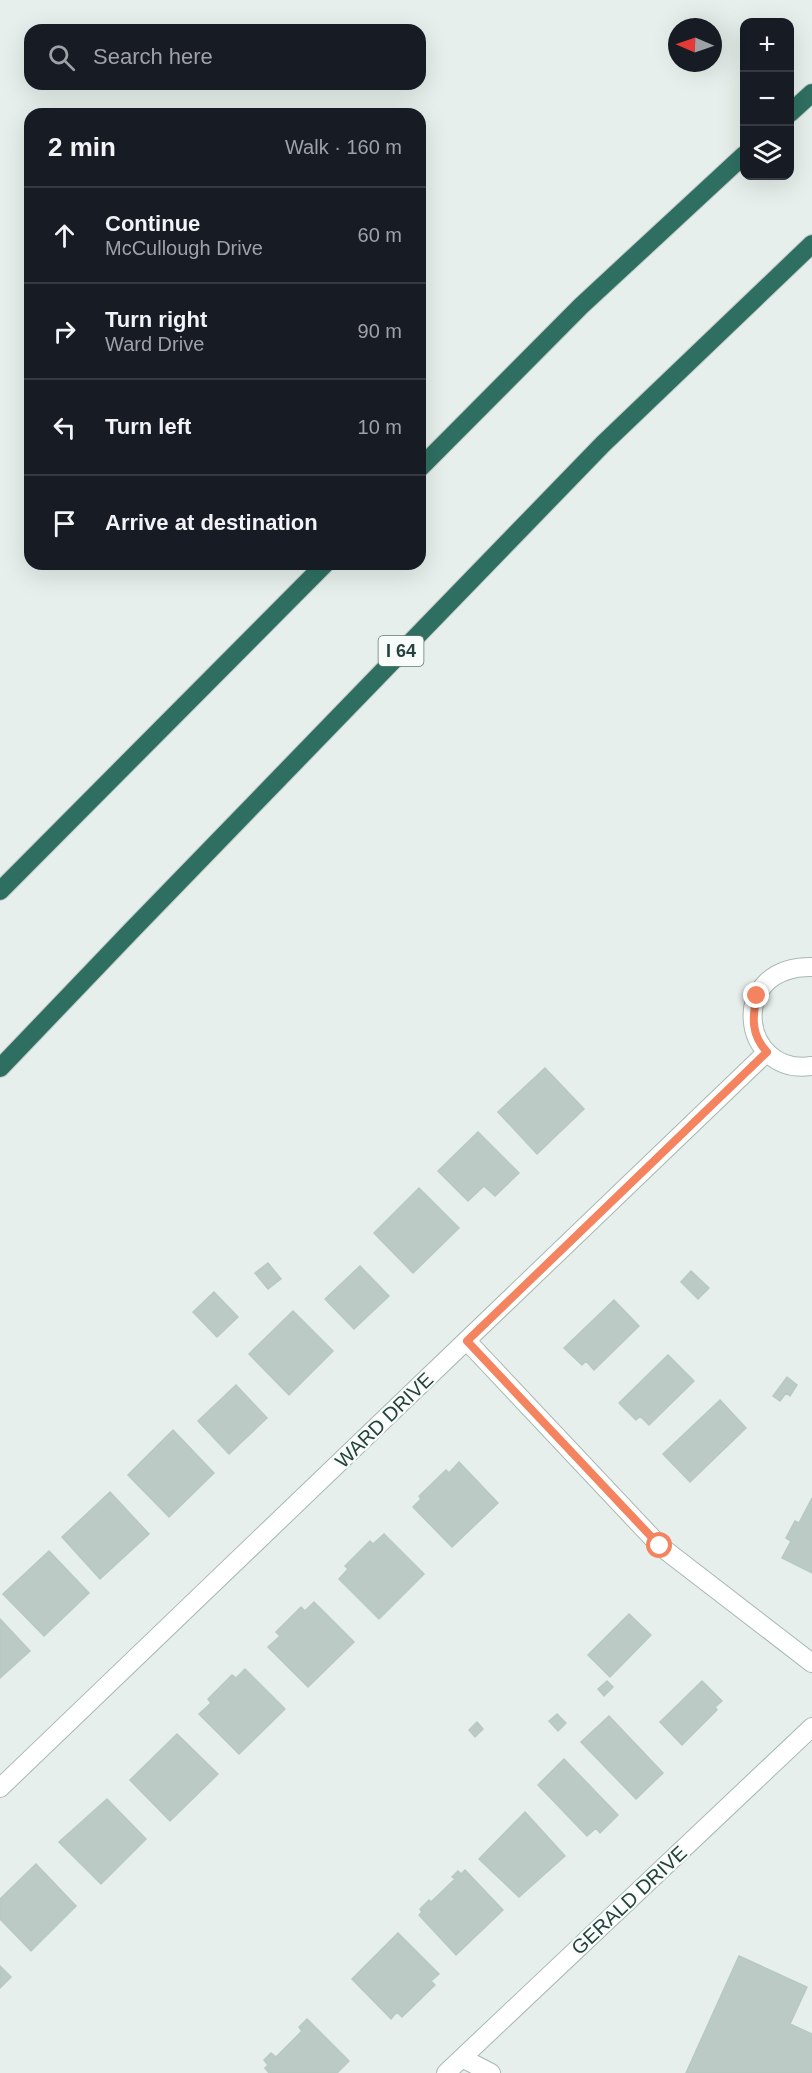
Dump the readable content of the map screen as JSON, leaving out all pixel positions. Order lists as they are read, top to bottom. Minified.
{"streets":{"highway":["I 64"],"street":["WARD DRIVE","GERALD DRIVE"]},"north":"left","page":{"map_buttons":["+","−"],"search":"Search here","heading":["2 min","Walk · 160 m"],"list":[["Continue","McCullough Drive","60 m"],["Turn right","Ward Drive","90 m"],["Turn left","10 m"],"Arrive at destination"]}}
